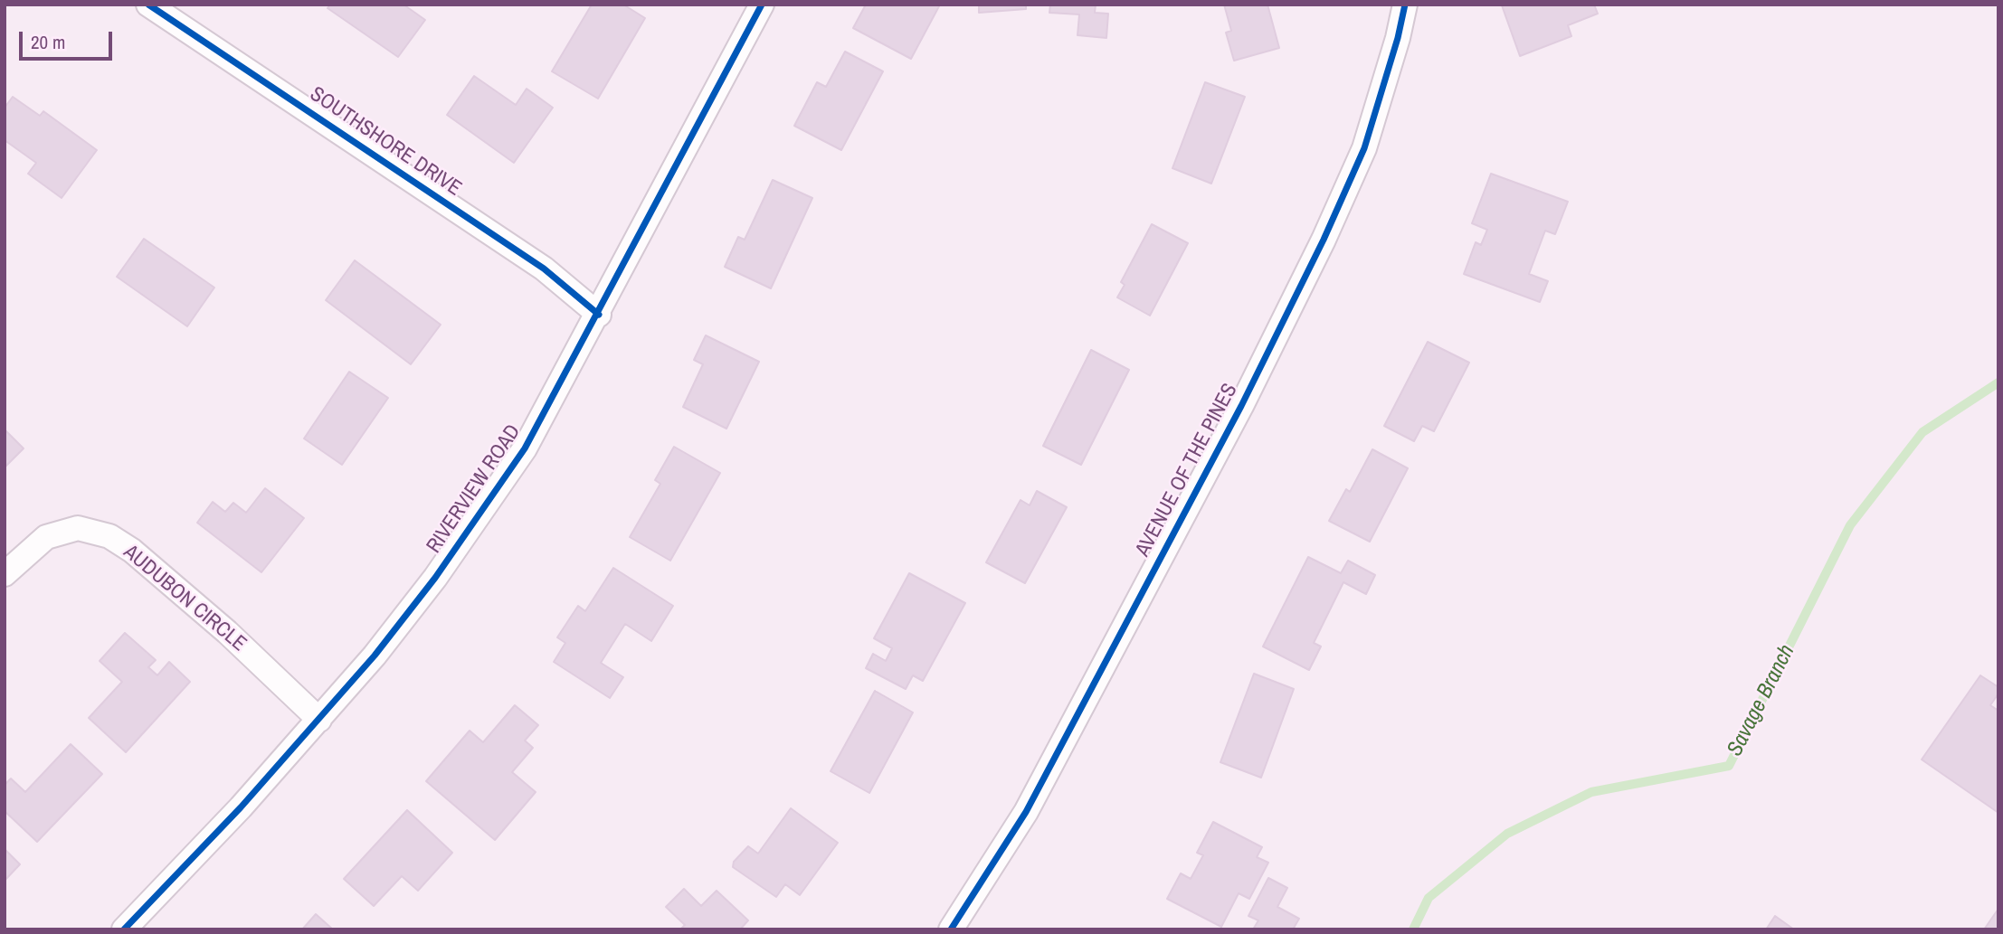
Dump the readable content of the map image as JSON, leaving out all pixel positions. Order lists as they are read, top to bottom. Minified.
{"streets":{"street":["SOUTHSHORE DRIVE","AVENUE OF THE PINES","RIVERVIEW ROAD","AUDUBON CIRCLE"]},"crossings":[["SOUTHSHORE DRIVE","RIVERVIEW ROAD"],["RIVERVIEW ROAD","AUDUBON CIRCLE"]],"water":["Savage Branch"],"scale_bar":"20 m"}
